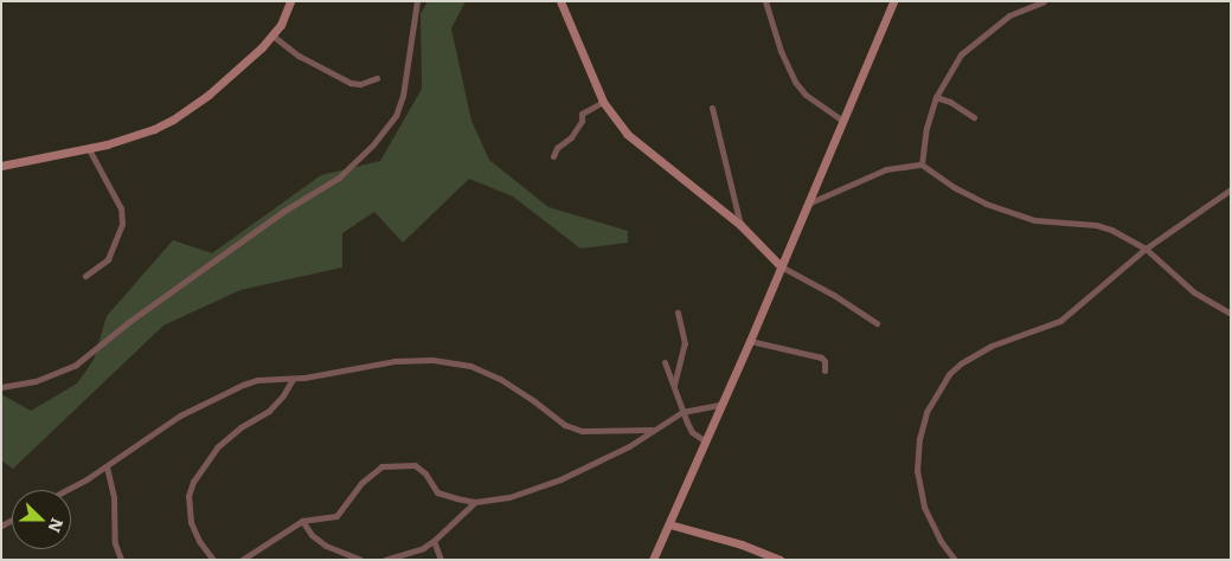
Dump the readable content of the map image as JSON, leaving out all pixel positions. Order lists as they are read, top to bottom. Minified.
{"north":"right"}
